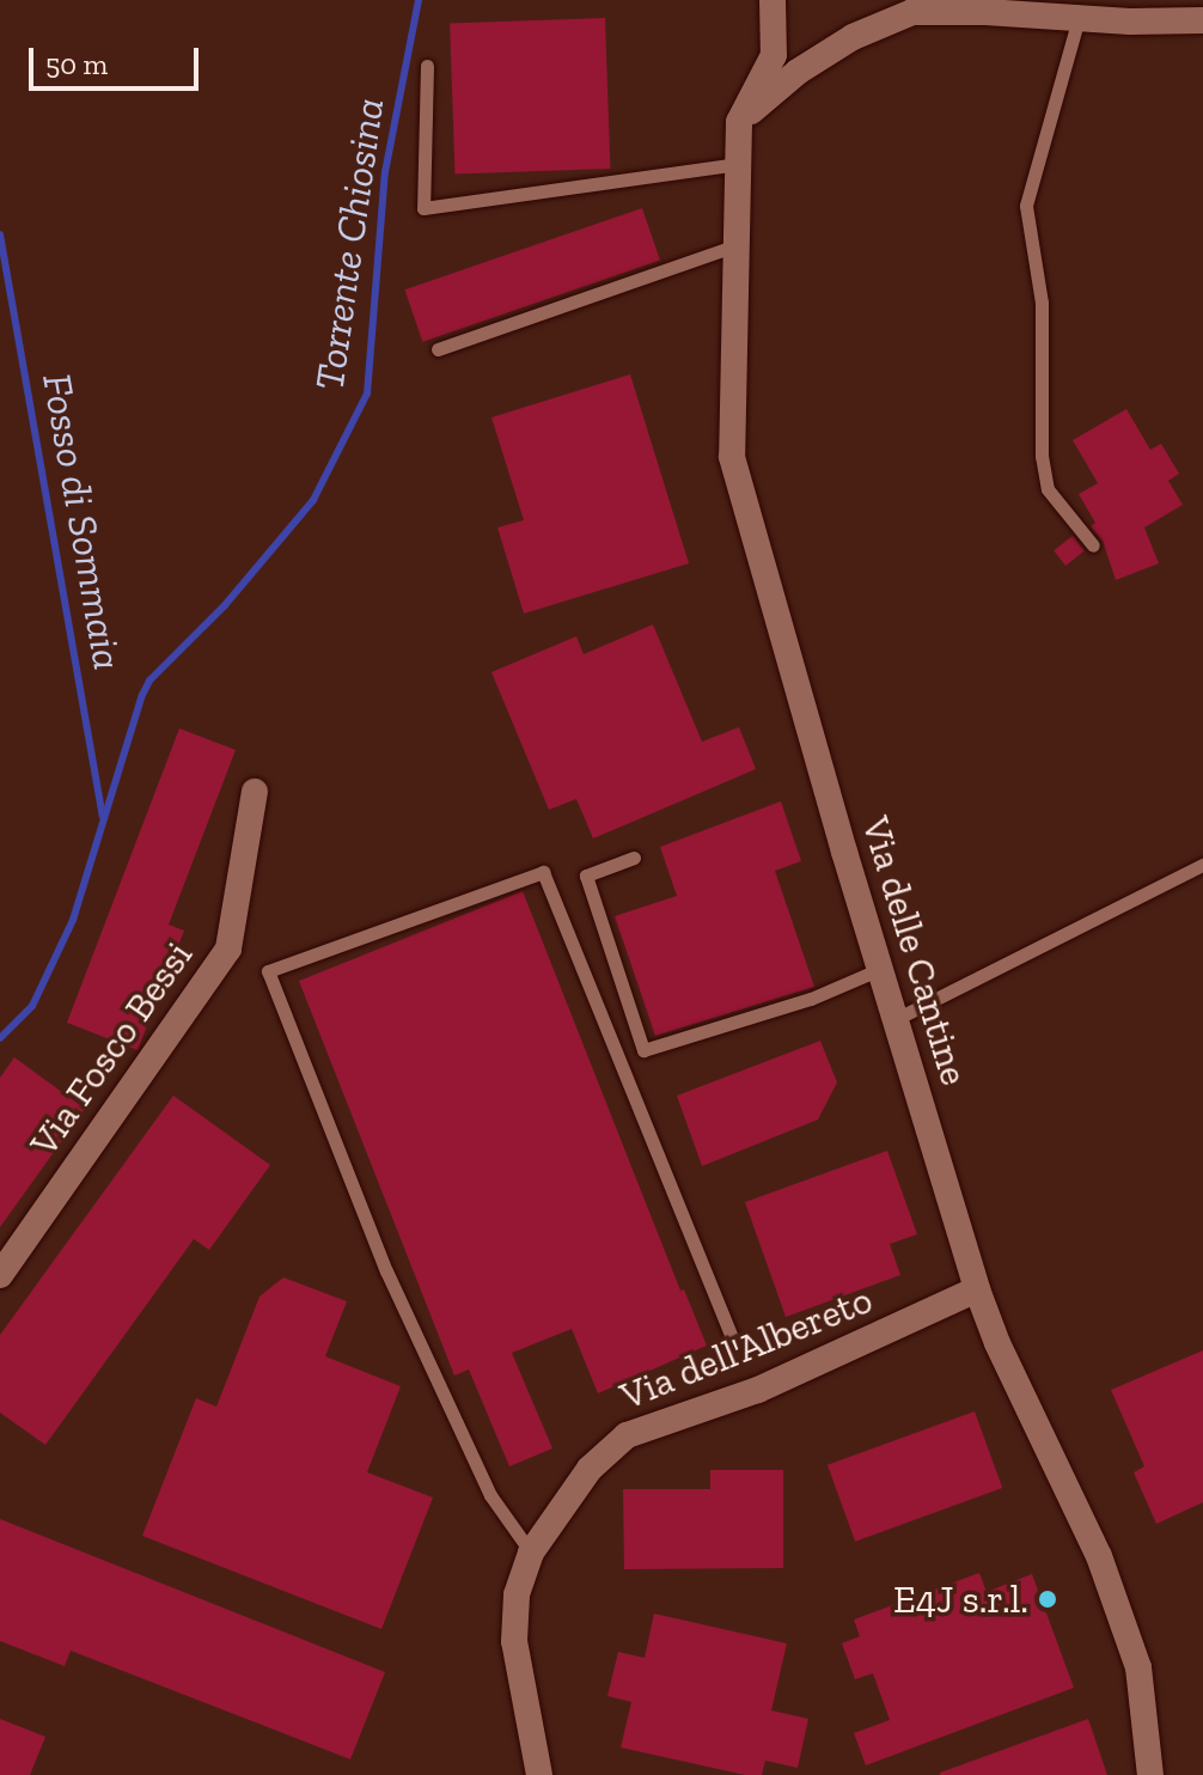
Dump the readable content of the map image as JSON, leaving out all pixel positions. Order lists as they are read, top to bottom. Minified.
{"streets":{"street":["Via delle Cantine","Via Fosco Bessi","Via dell'Albereto"]},"crossings":[["Via delle Cantine","Via dell'Albereto"]],"water":["Torrente Chiosina","Fosso di Sommaia"],"places":["E4J s.r.l."],"scale_bar":"50 m"}
